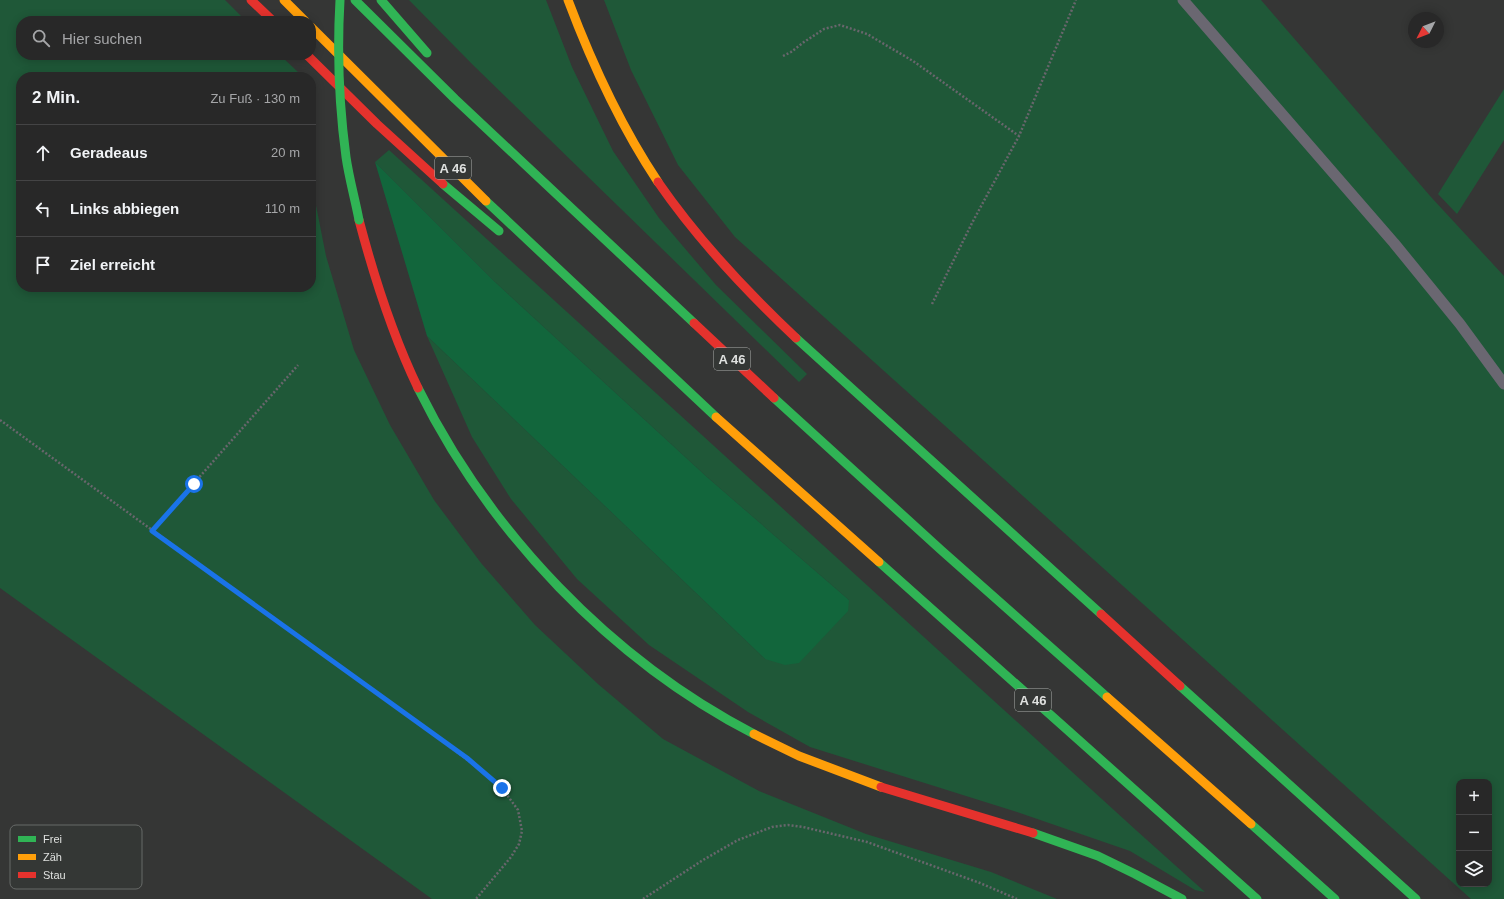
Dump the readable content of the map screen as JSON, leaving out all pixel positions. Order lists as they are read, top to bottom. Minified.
{"streets":{"highway":["A 46"]},"legend":["Frei","Zäh","Stau"],"north":"bottom left","page":{"search":"Hier suchen","heading":["2 Min.","Zu Fuß · 130 m"],"list":[["Geradeaus","20 m"],["Links abbiegen","110 m"],"Ziel erreicht"],"map_buttons":["+","−"]}}
